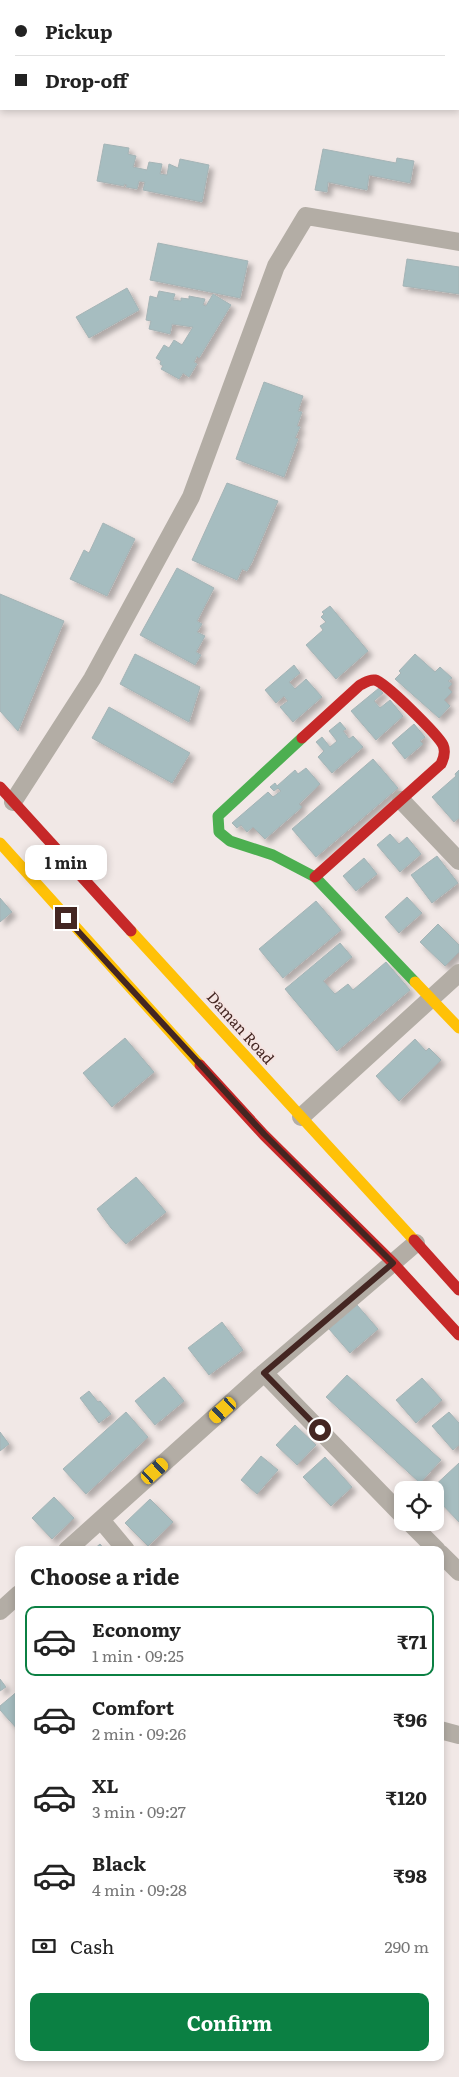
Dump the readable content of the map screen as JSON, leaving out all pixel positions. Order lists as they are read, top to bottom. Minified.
{"streets":{"main road":["Daman Road"]},"page":{"banner":["Pickup","Drop-off"],"bubble":"1 min","heading":"Choose a ride","list":[{"name":"Economy","note":"1 min · 09:25","value":"₹71"},{"name":"Comfort","note":"2 min · 09:26","value":"₹96"},{"name":"XL","note":"3 min · 09:27","value":"₹120"},{"name":"Black","note":"4 min · 09:28","value":"₹98"}],"pay":["Cash","290 m"],"buttons":"Confirm"}}
